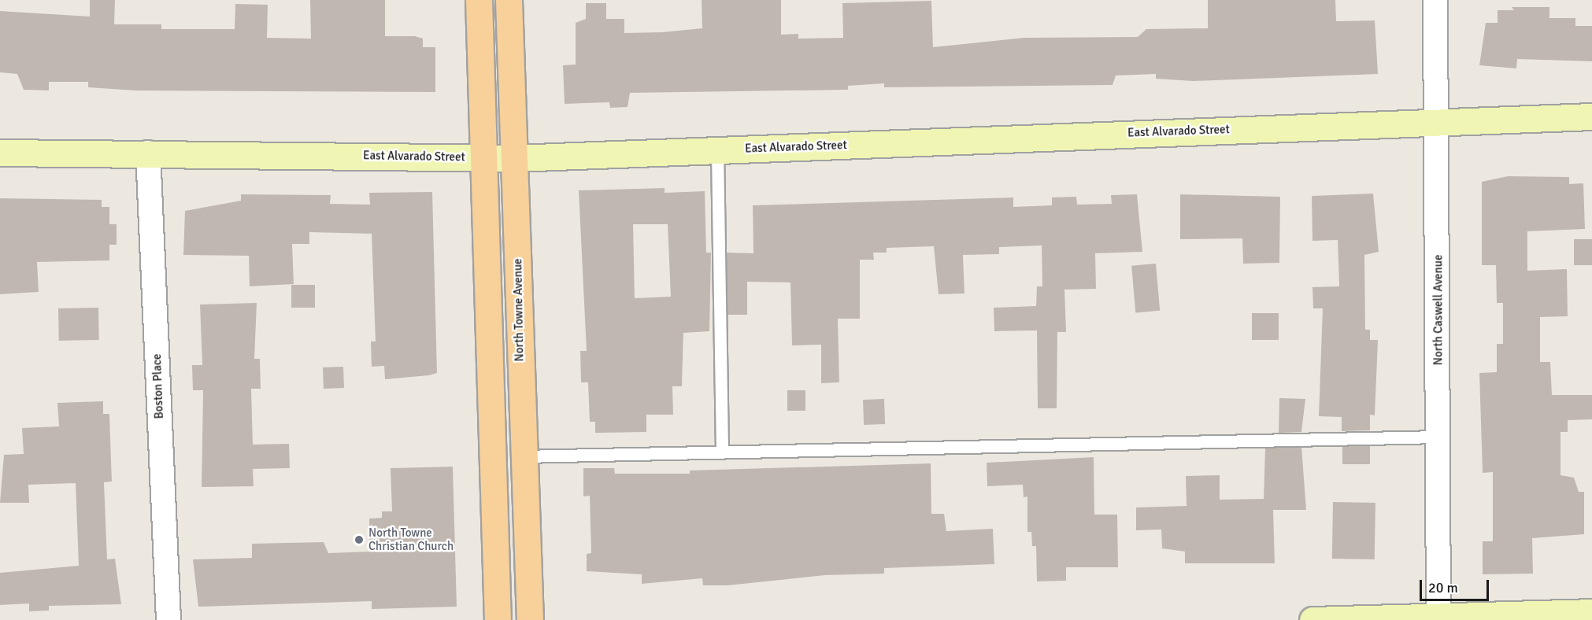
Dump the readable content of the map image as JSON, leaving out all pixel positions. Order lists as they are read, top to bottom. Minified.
{"streets":{"main road":["North Towne Avenue"],"street":["East Alvarado Street","North Caswell Avenue","Boston Place"]},"crossings":[["East Alvarado Street","North Towne Avenue"],["East Alvarado Street","North Caswell Avenue"],["East Alvarado Street","Boston Place"]],"places":["North Towne Christian Church"],"scale_bar":"20 m"}
